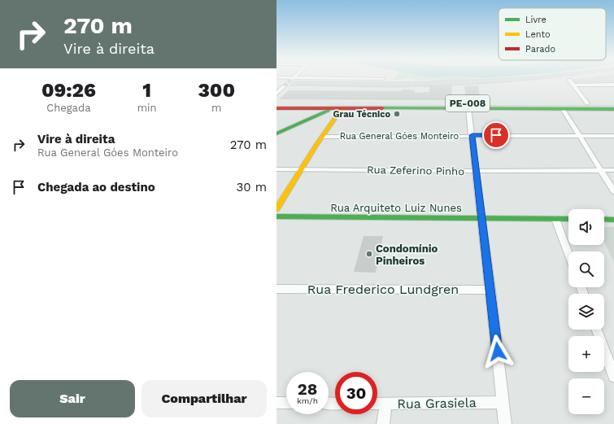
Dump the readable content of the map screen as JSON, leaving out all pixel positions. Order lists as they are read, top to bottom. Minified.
{"streets":{"main road":["PE-008","Rua Arquiteto Luiz Nunes"],"street":["Rua General Góes Monteiro","Rua Zeferino Pinho","Rua Frederico Lundgren","Rua Grasiela"]},"places":["Grau Técnico","Condomínio Pinheiros"],"legend":["Livre","Lento","Parado"],"page":{"turn":["270 m","Vire à direita"],"eta":["09:26","Chegada","1","min","300","m"],"list":[{"name":"Vire à direita","note":"Rua General Góes Monteiro","value":"270 m"},{"name":"Chegada ao destino","value":"30 m"}],"map_buttons":["+","−"],"speed":"28 km/h","limit":"30","buttons":["Sair","Compartilhar"]}}
